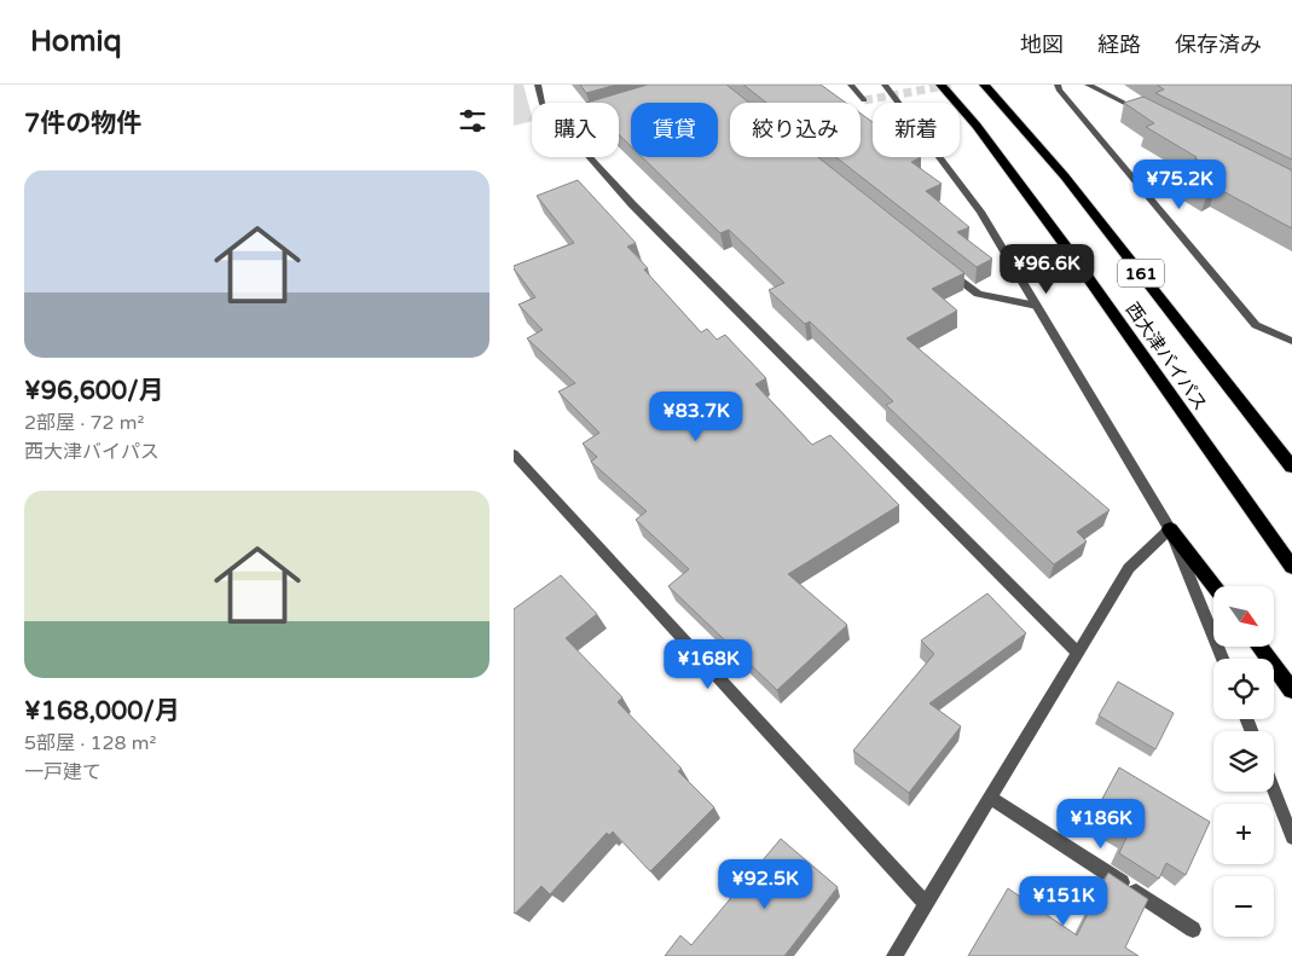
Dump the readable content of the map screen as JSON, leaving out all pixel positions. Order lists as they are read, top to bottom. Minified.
{"streets":{"highway":["161","西大津バイパス"]},"north":"bottom right","page":{"header":"Homiq","nav":["地図","経路","保存済み"],"heading":"7件の物件","chip":["購入","賃貸","絞り込み","新着"],"list":[{"name":"¥96,600/月","note":"2部屋 · 72 m² · 西大津バイパス"},{"name":"¥168,000/月","note":"5部屋 · 128 m² · 一戸建て"}],"price":["¥75.2K","¥96.6K","¥83.7K","¥168K","¥186K","¥92.5K","¥151K"],"map_buttons":["+","−"]}}
